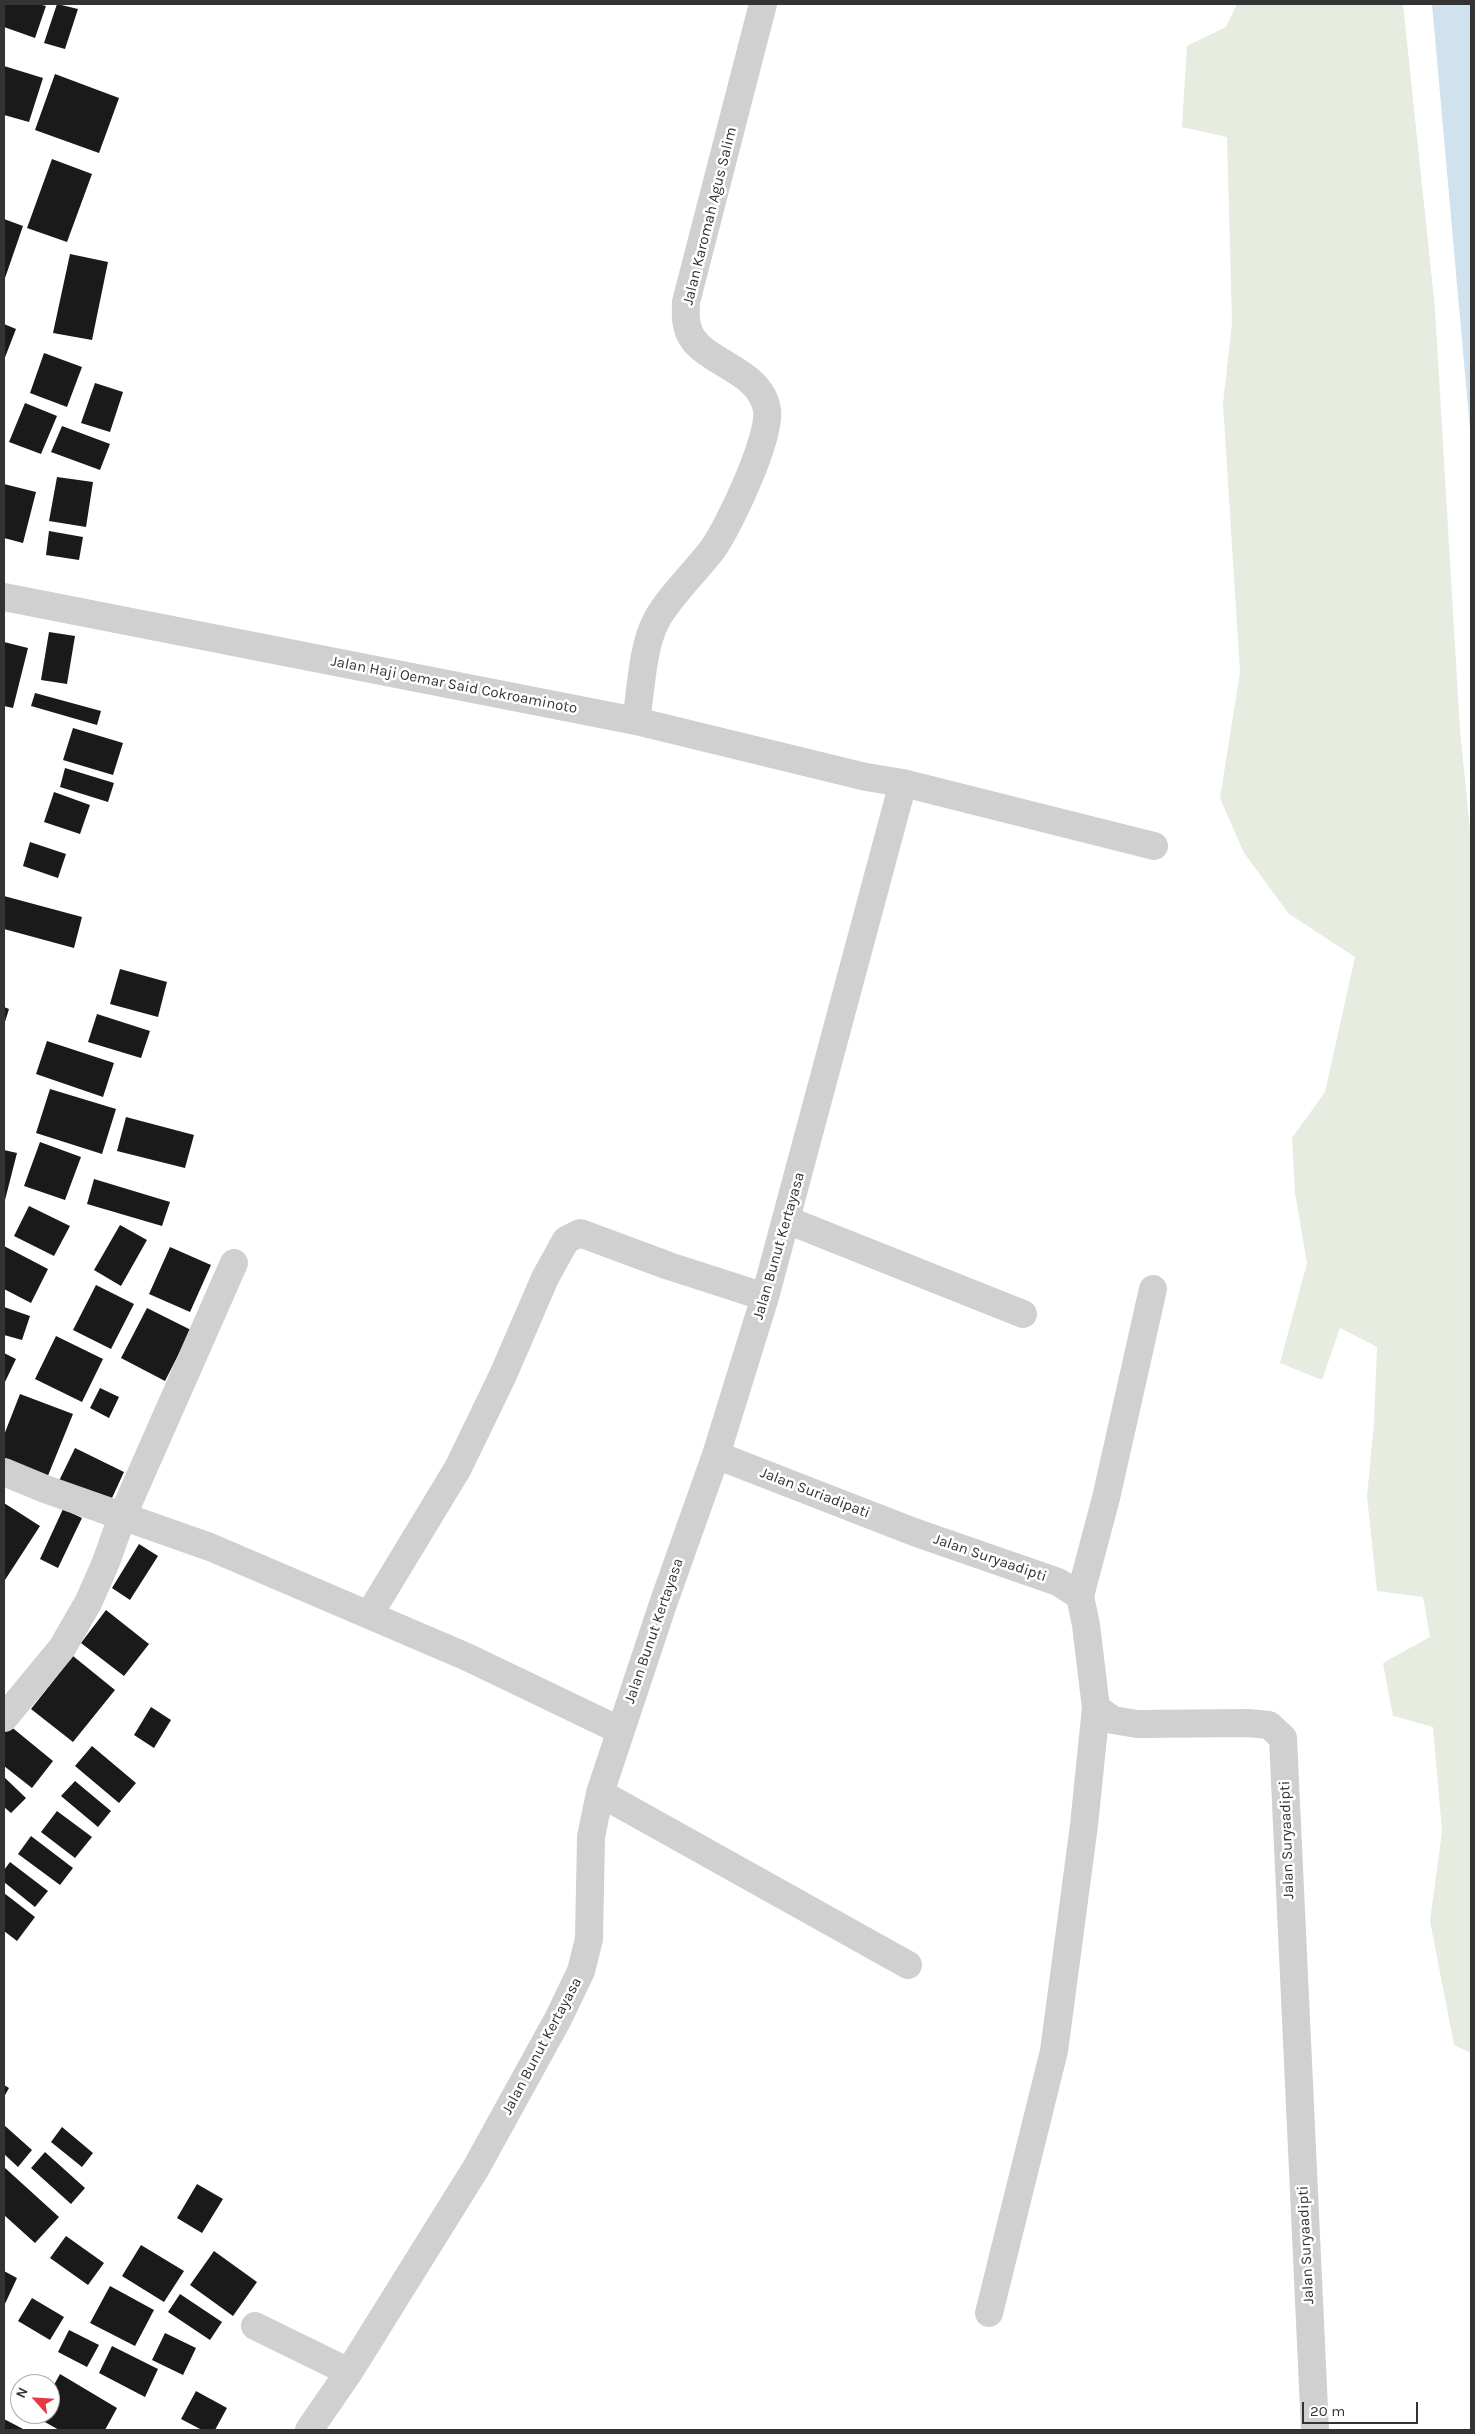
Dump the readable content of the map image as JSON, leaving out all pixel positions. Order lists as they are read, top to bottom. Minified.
{"streets":{"street":["Jalan Karomah Agus Salim","Jalan Haji Oemar Said Cokroaminoto","Jalan Bunut Kertayasa","Jalan Suriadipati","Jalan Suryaadipti"]},"crossings":[["Jalan Karomah Agus Salim","Jalan Haji Oemar Said Cokroaminoto"],["Jalan Haji Oemar Said Cokroaminoto","Jalan Bunut Kertayasa"],["Jalan Bunut Kertayasa","Jalan Suriadipati"],["Jalan Suriadipati","Jalan Suryaadipti"]],"scale_bar":"20 m","north":"top left"}
